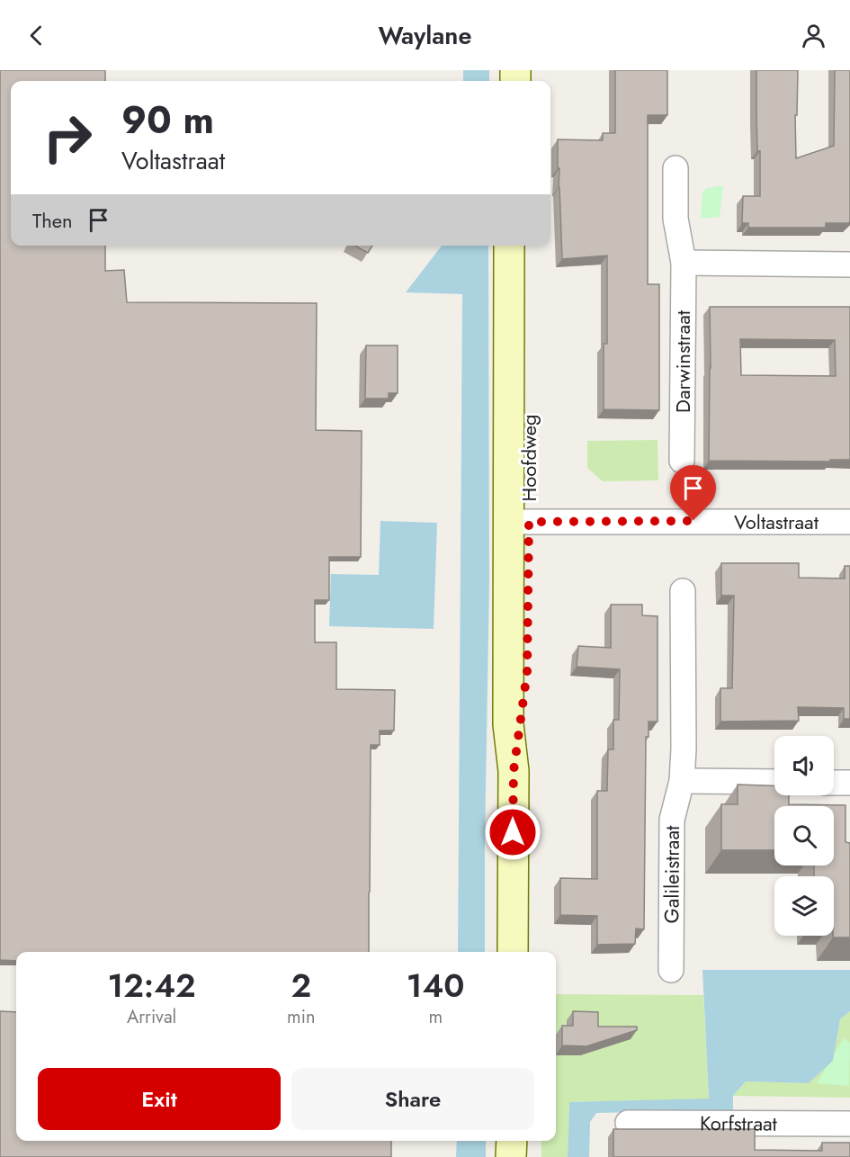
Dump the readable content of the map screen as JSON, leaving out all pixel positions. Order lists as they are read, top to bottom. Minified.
{"streets":{"main road":["Hoofdweg"],"street":["Darwinstraat","Voltastraat","Galileistraat","Korfstraat"]},"crossings":[["Hoofdweg","Voltastraat"]],"page":{"header":"Waylane","turn":["90 m","Voltastraat"],"then":"Then","eta":["12:42","Arrival","2","min","140","m"],"buttons":["Exit","Share"]}}
